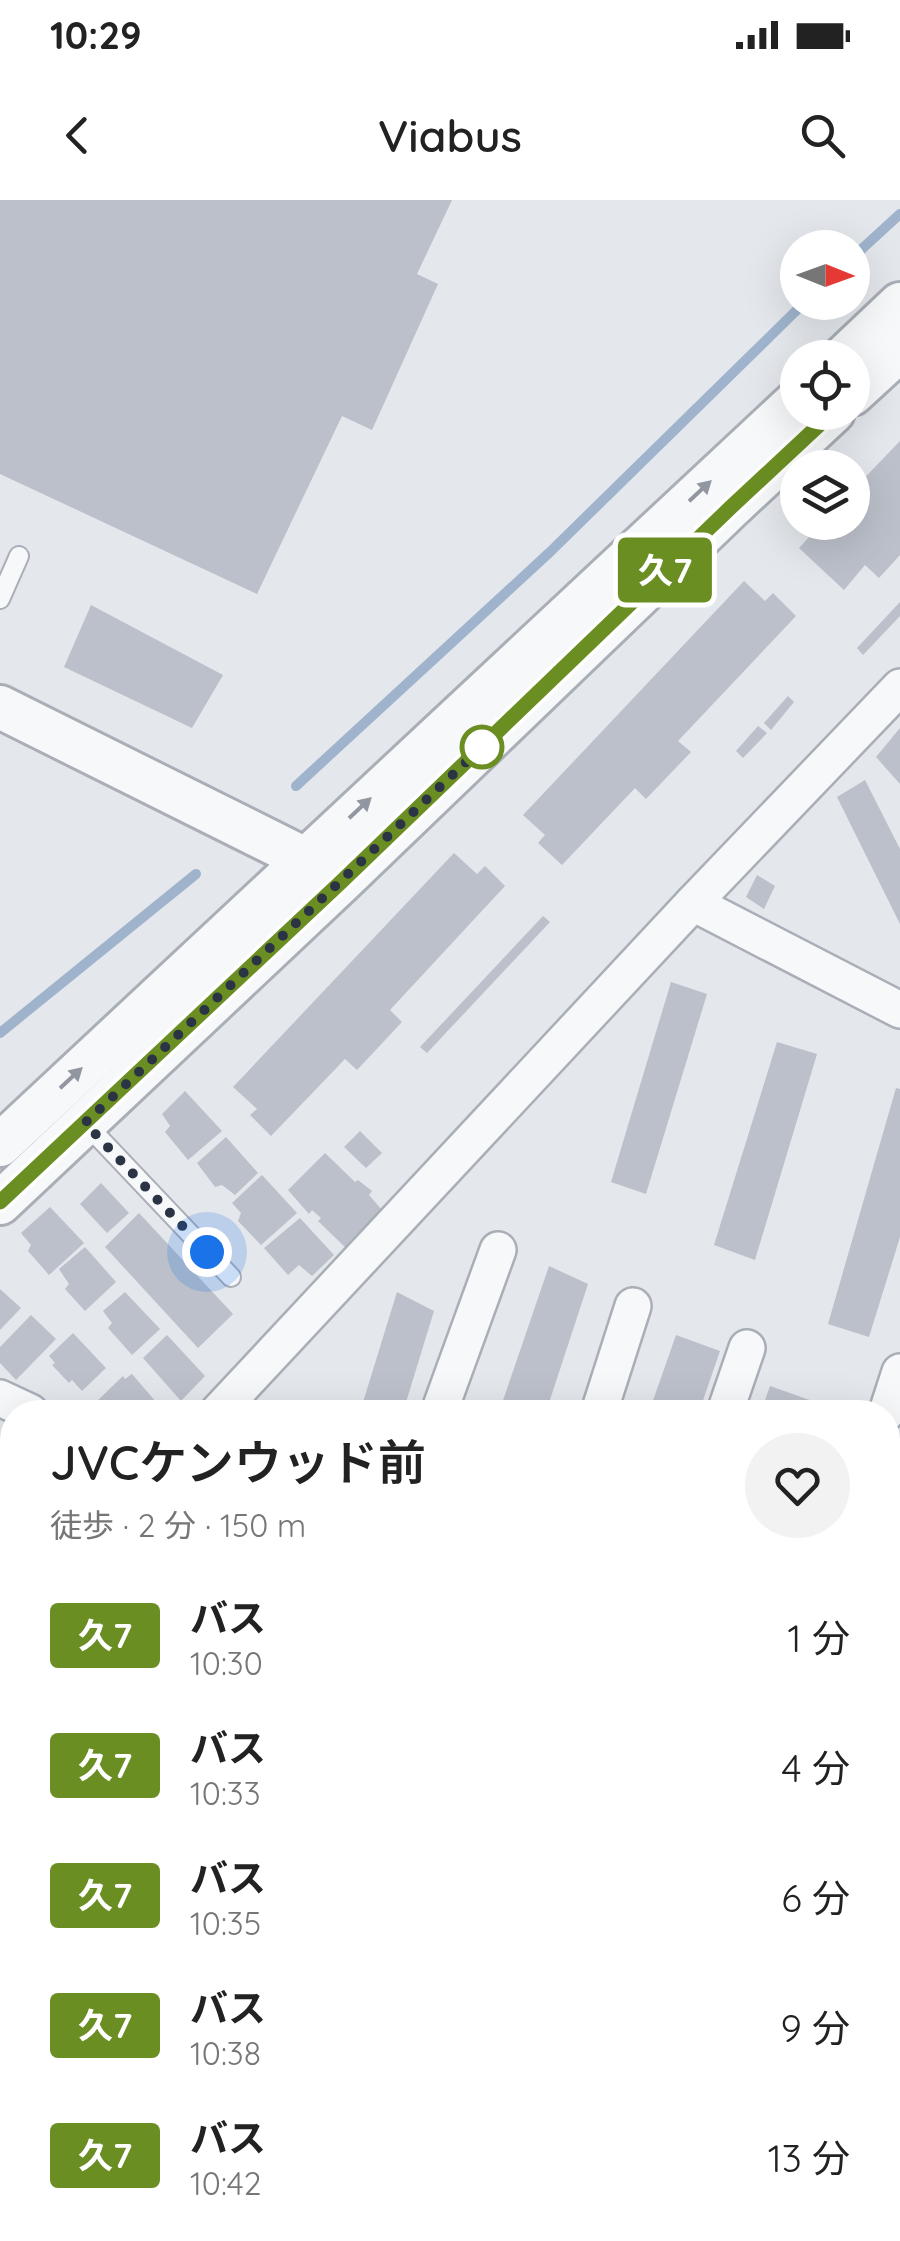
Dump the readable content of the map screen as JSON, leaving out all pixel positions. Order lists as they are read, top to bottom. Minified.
{"lines":["bus line 久7"],"north":"right","page":{"status":"10:29","header":"Viabus","on_map":"久7","heading":["JVCケンウッド前","徒歩 · 2 分 · 150 m"],"list":[{"mark":"久7","name":"バス","note":"10:30","value":"1 分"},{"mark":"久7","name":"バス","note":"10:33","value":"4 分"},{"mark":"久7","name":"バス","note":"10:35","value":"6 分"},{"mark":"久7","name":"バス","note":"10:38","value":"9 分"},{"mark":"久7","name":"バス","note":"10:42","value":"13 分"}]}}
